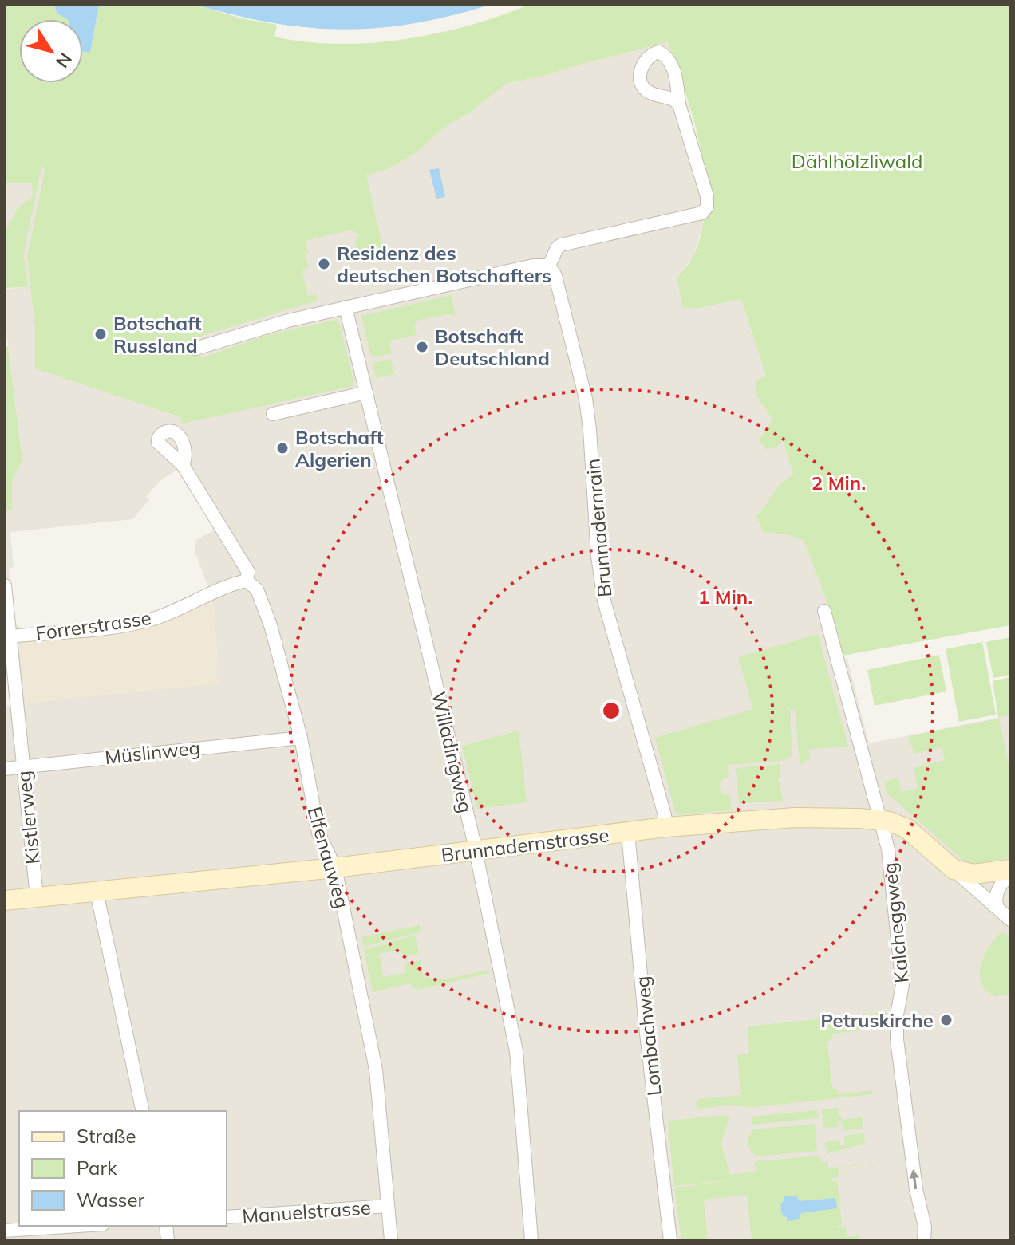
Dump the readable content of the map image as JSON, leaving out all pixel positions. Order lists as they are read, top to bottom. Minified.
{"streets":{"street":["Brunnadernrain","Forrerstrasse","Müslinweg","Willadingweg","Kistlerweg","Brunnadernstrasse","Elfenauweg","Kalcheggweg","Lombachweg","Manuelstrasse"]},"crossings":[["Brunnadernrain","Brunnadernstrasse"],["Forrerstrasse","Kistlerweg"],["Forrerstrasse","Elfenauweg"],["Müslinweg","Kistlerweg"],["Müslinweg","Elfenauweg"],["Willadingweg","Brunnadernstrasse"],["Kistlerweg","Brunnadernstrasse"],["Brunnadernstrasse","Elfenauweg"],["Brunnadernstrasse","Kalcheggweg"],["Brunnadernstrasse","Lombachweg"],["Elfenauweg","Manuelstrasse"]],"one_way":["Kalcheggweg"],"parks":["Dählhölzliwald"],"places":["Residenz des deutschen Botschafters","Botschaft Russland","Botschaft Deutschland","Botschaft Algerien","Petruskirche"],"legend":["Straße","Park","Wasser"],"north":"bottom right","rings":["2 Min.","1 Min."]}
